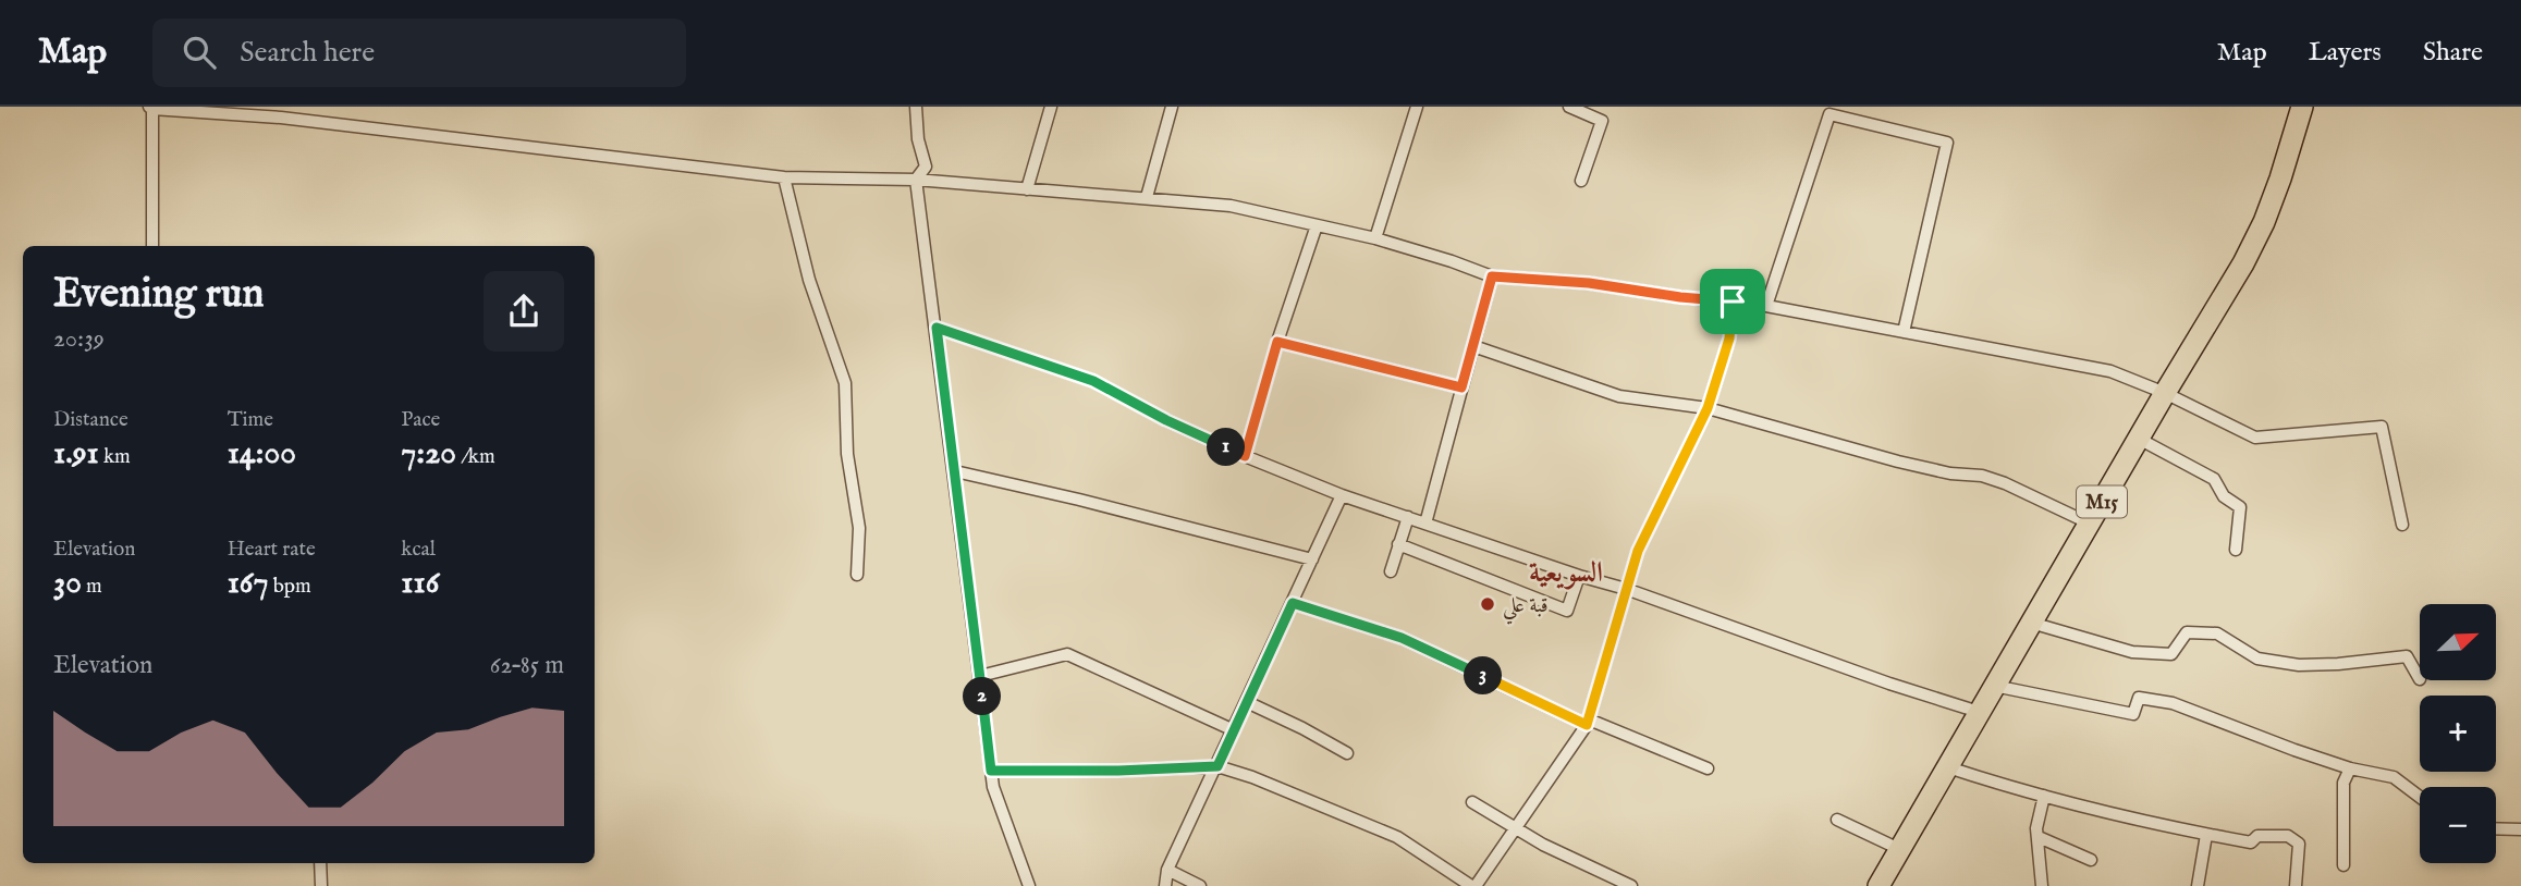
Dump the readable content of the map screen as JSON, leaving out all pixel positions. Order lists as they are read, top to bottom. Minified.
{"streets":{"highway":["M15"]},"districts":["السويعية"],"places":["قبة علي"],"north":"top right","page":{"header":"Map","search":"Search here","nav":["Map","Layers","Share"],"heading":["Evening run","20:39"],"stats":[["Distance","1.91 km"],["Time","14:00"],["Pace","7:20 /km"],["Elevation","30 m"],["Heart rate","167 bpm"],["kcal","116"]],"pins":["1","3","2"],"map_buttons":["+","−"],"chart":["Elevation","62–85 m"]}}
